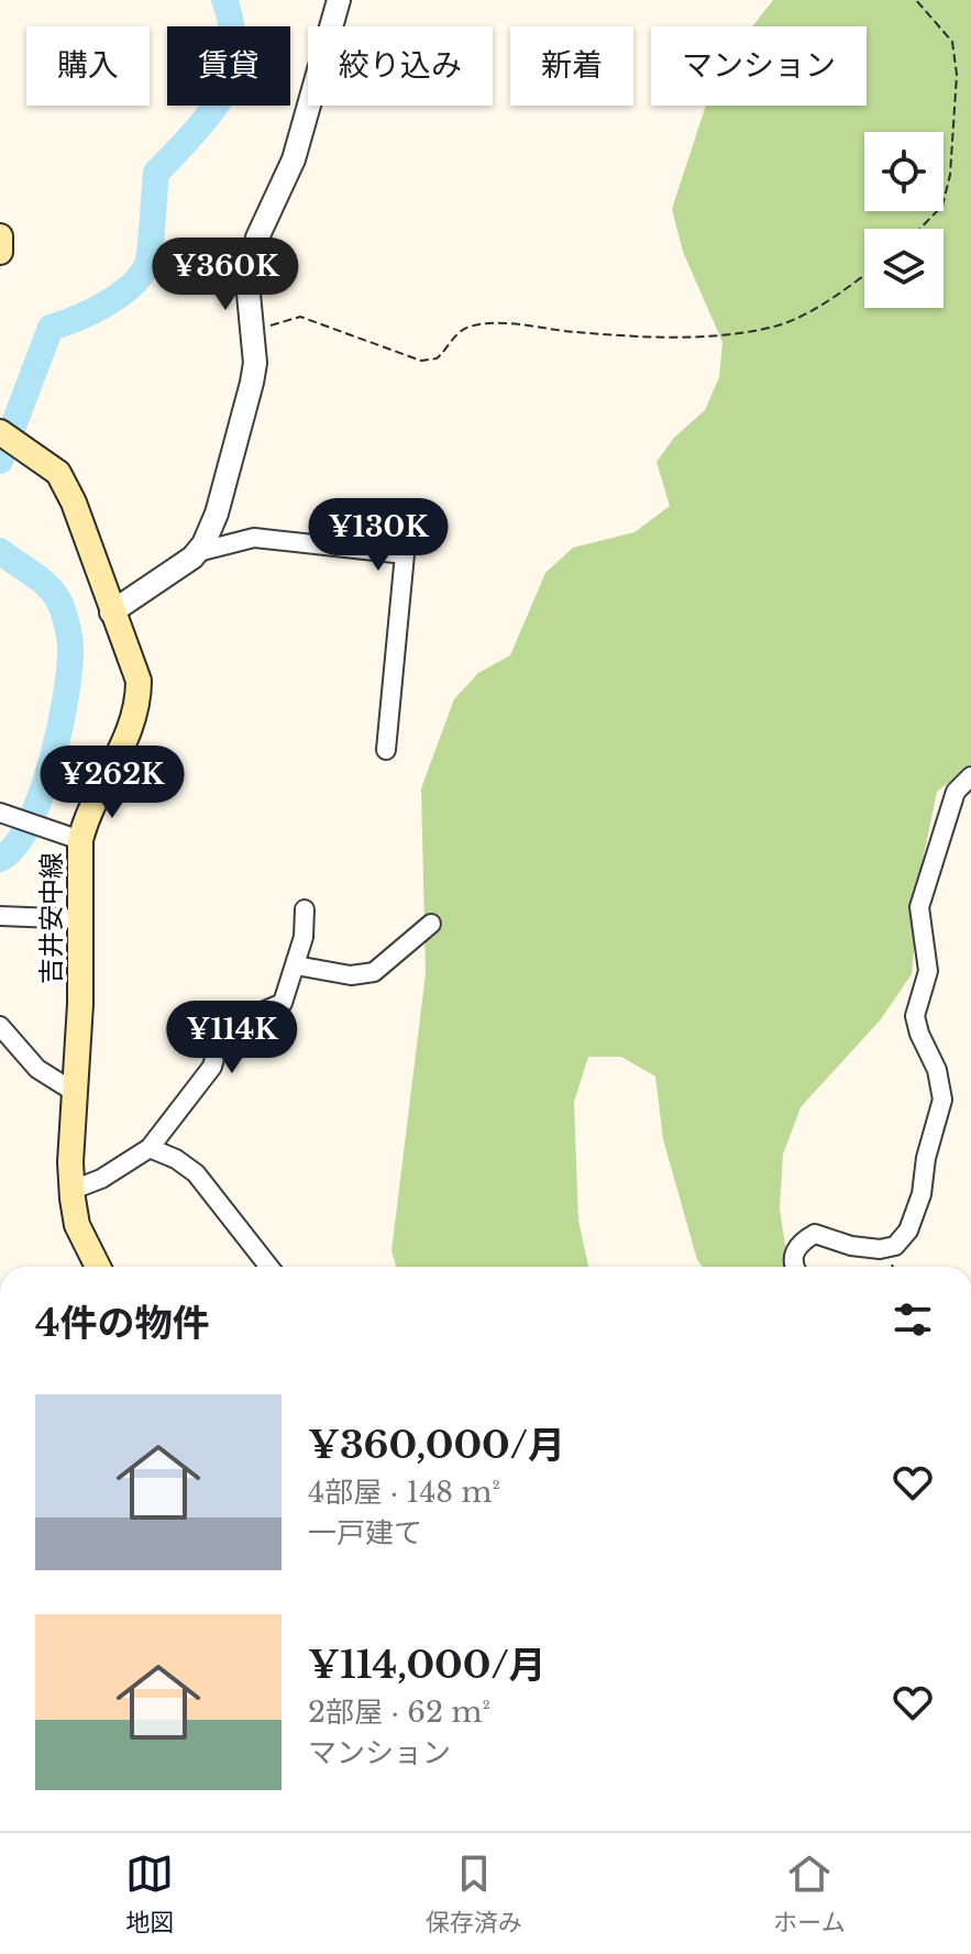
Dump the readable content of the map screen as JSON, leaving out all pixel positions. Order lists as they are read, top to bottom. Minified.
{"streets":{"main road":["吉井安中線"]},"page":{"chip":["購入","賃貸","絞り込み","新着","マンション"],"price":["¥360K","¥130K","¥262K","¥114K"],"heading":"4件の物件","list":[{"name":"¥360,000/月","note":"4部屋 · 148 m² · 一戸建て"},{"name":"¥114,000/月","note":"2部屋 · 62 m² · マンション"}],"tabs":["地図","保存済み","ホーム"]}}
